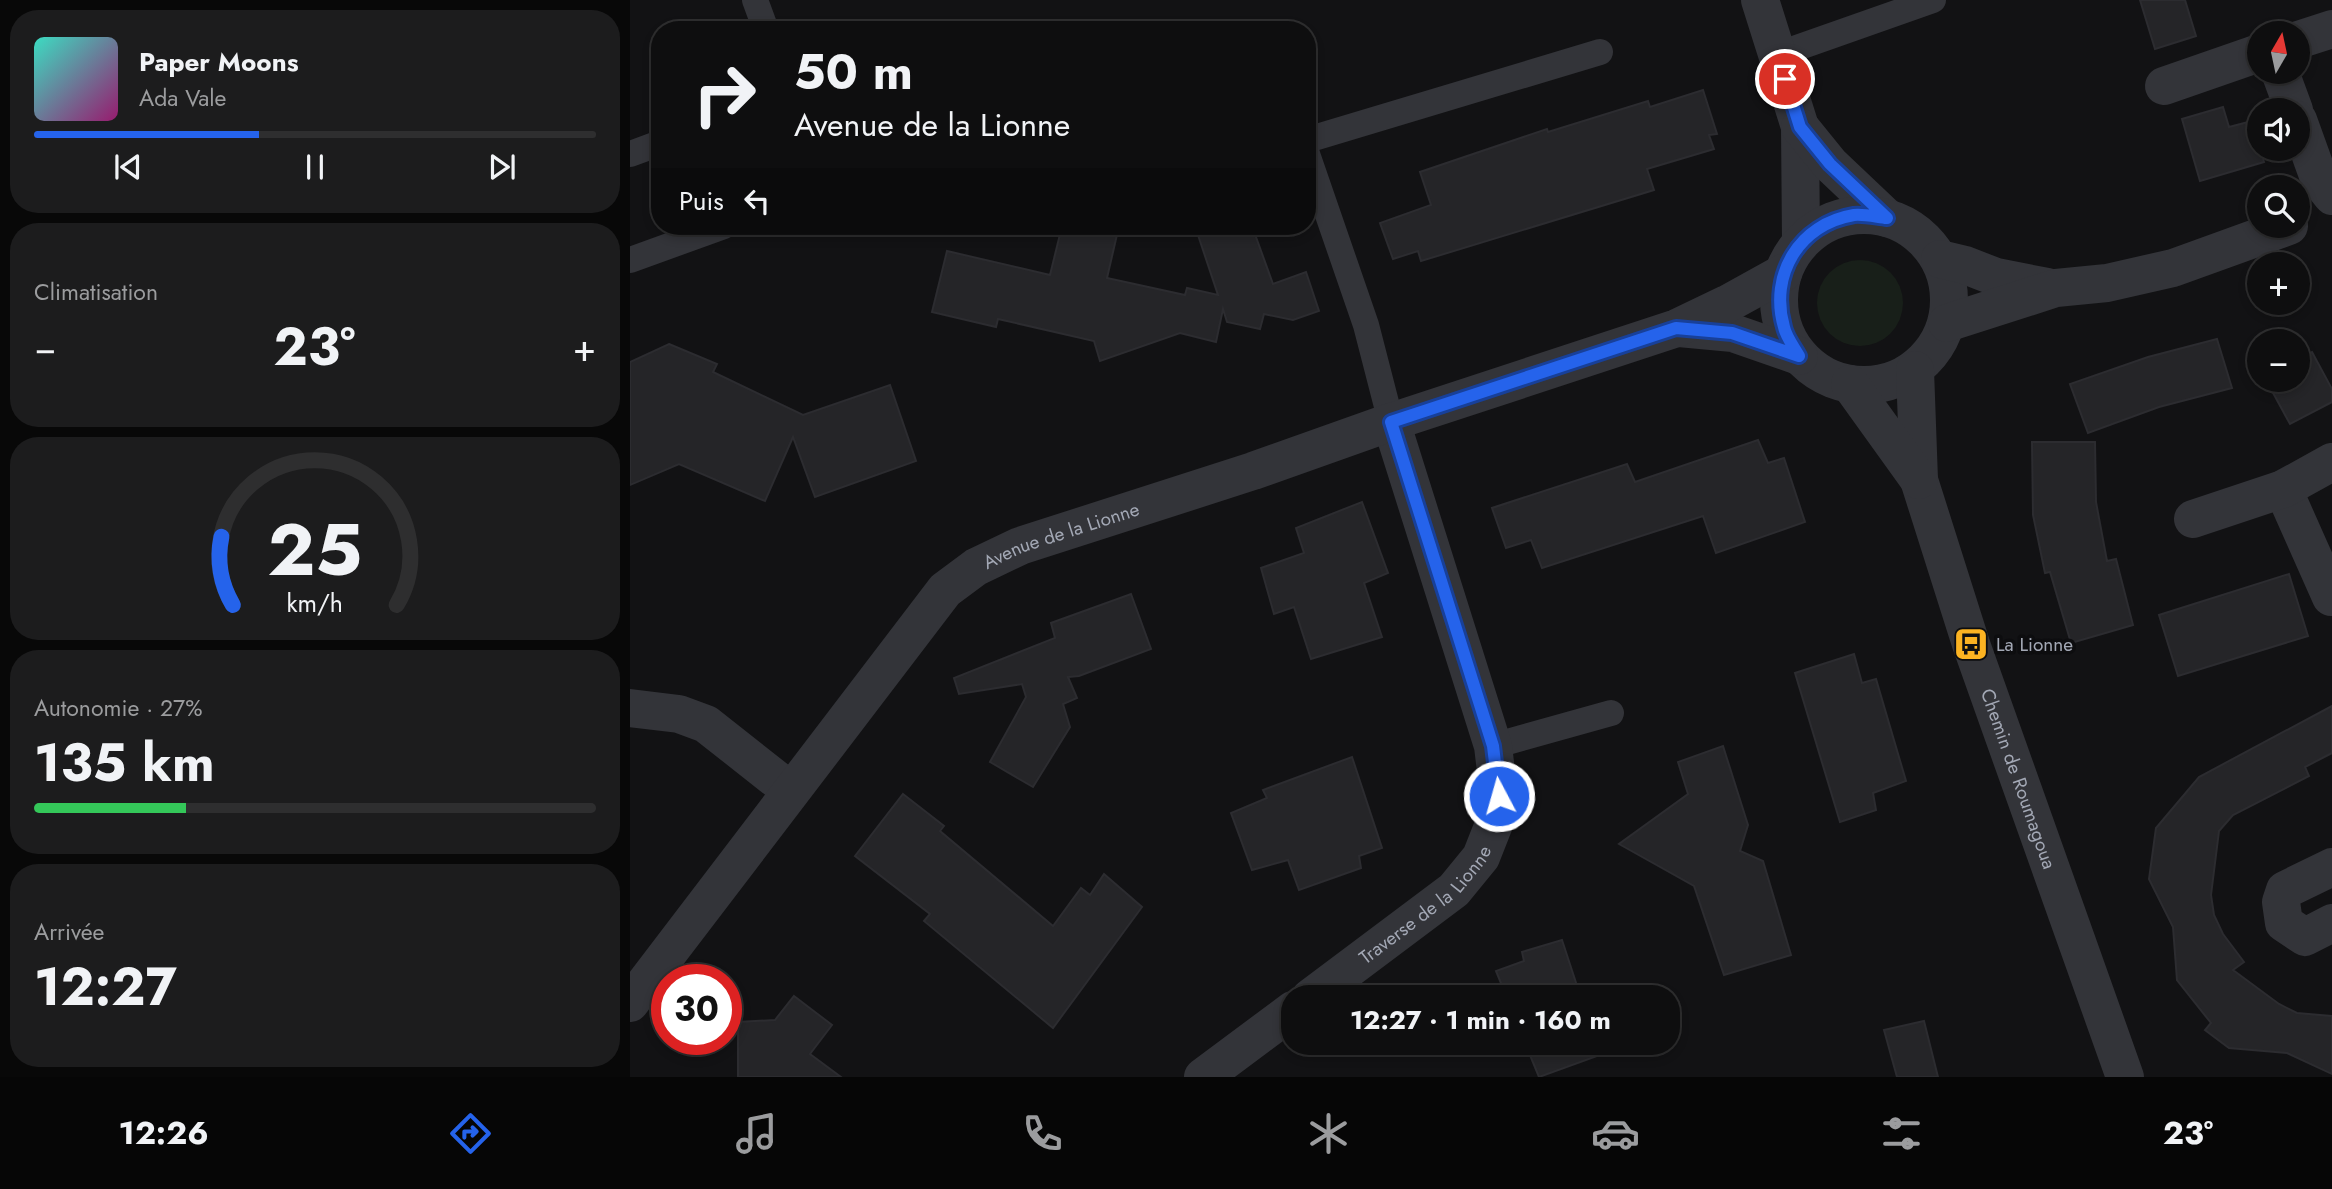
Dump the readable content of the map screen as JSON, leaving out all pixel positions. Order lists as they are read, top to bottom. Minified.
{"streets":{"street":["Avenue de la Lionne","Chemin de Roumagoua","Traverse de la Lionne"]},"crossings":[["Avenue de la Lionne","Chemin de Roumagoua"],["Avenue de la Lionne","Traverse de la Lionne"]],"places":{"bus stop":["La Lionne"]},"north":"top","page":{"map_buttons":["+","−"],"turn":["50 m","Avenue de la Lionne"],"song":["Paper Moons","Ada Vale"],"then":"Puis","tile":["Climatisation",["Autonomie · 27%","135 km"],["Arrivée","12:27"]],"heat":["−","23°","+"],"limit":"30","trip":"12:27 · 1 min · 160 m","tabs":["12:26","23°"],"gauge":["25","km/h"]}}
